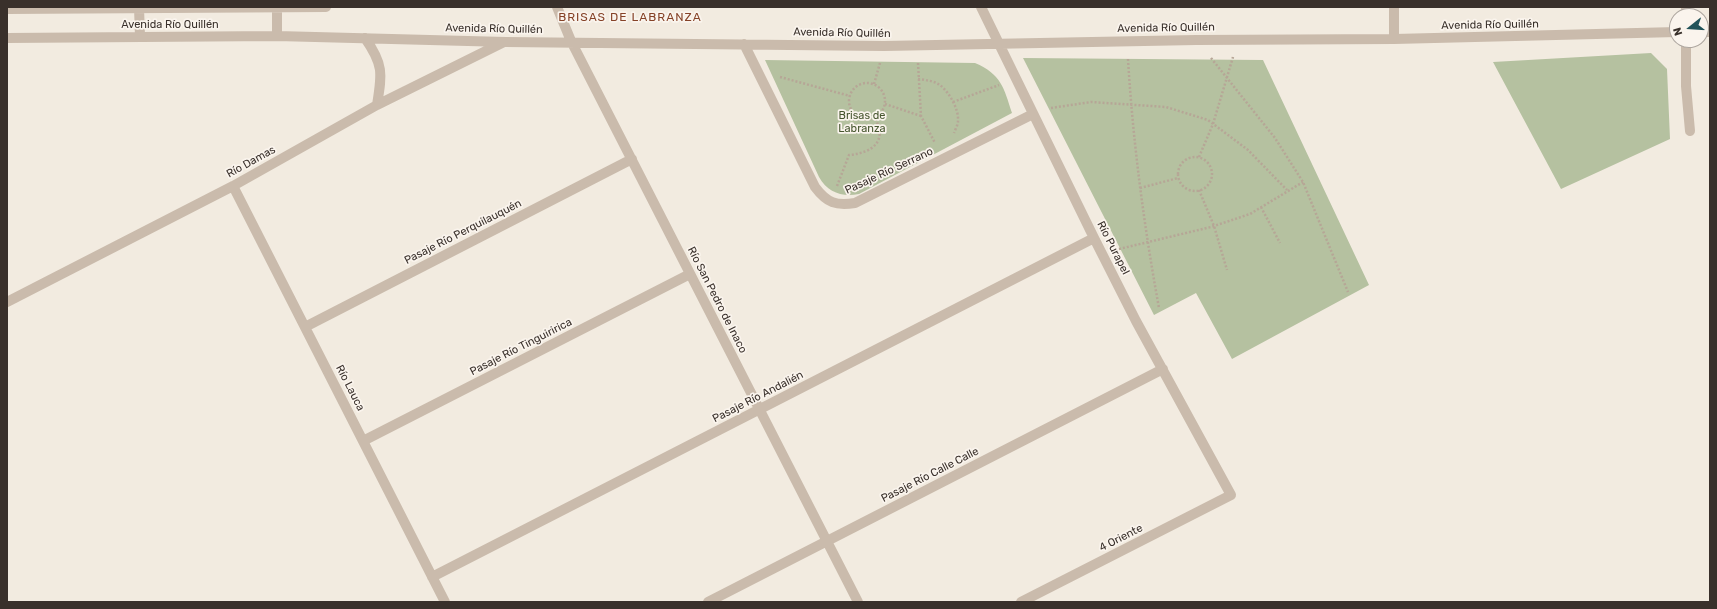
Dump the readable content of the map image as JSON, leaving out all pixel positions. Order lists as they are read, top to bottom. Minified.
{"streets":{"street":["Avenida Río Quillén","Río Damas","Pasaje Río Serrano","Pasaje Río Perquilauquén","Río Purapel","Río San Pedro de Inaco","Pasaje Río Tinguiririca","Río Lauca","Pasaje Río Andalién","Pasaje Río Calle Calle","4 Oriente"]},"crossings":[["Avenida Río Quillén","Río Damas"],["Avenida Río Quillén","Río Purapel"],["Avenida Río Quillén","Río San Pedro de Inaco"],["Río Damas","Río Lauca"],["Pasaje Río Serrano","Río Purapel"],["Pasaje Río Perquilauquén","Río San Pedro de Inaco"],["Pasaje Río Perquilauquén","Río Lauca"],["Río Purapel","Pasaje Río Andalién"],["Río Purapel","Pasaje Río Calle Calle"],["Río Purapel","4 Oriente"],["Río San Pedro de Inaco","Pasaje Río Tinguiririca"],["Río San Pedro de Inaco","Pasaje Río Andalién"],["Río San Pedro de Inaco","Pasaje Río Calle Calle"],["Pasaje Río Tinguiririca","Río Lauca"],["Río Lauca","Pasaje Río Andalién"]],"districts":["BRISAS DE LABRANZA"],"parks":["Brisas de Labranza"],"north":"left"}
